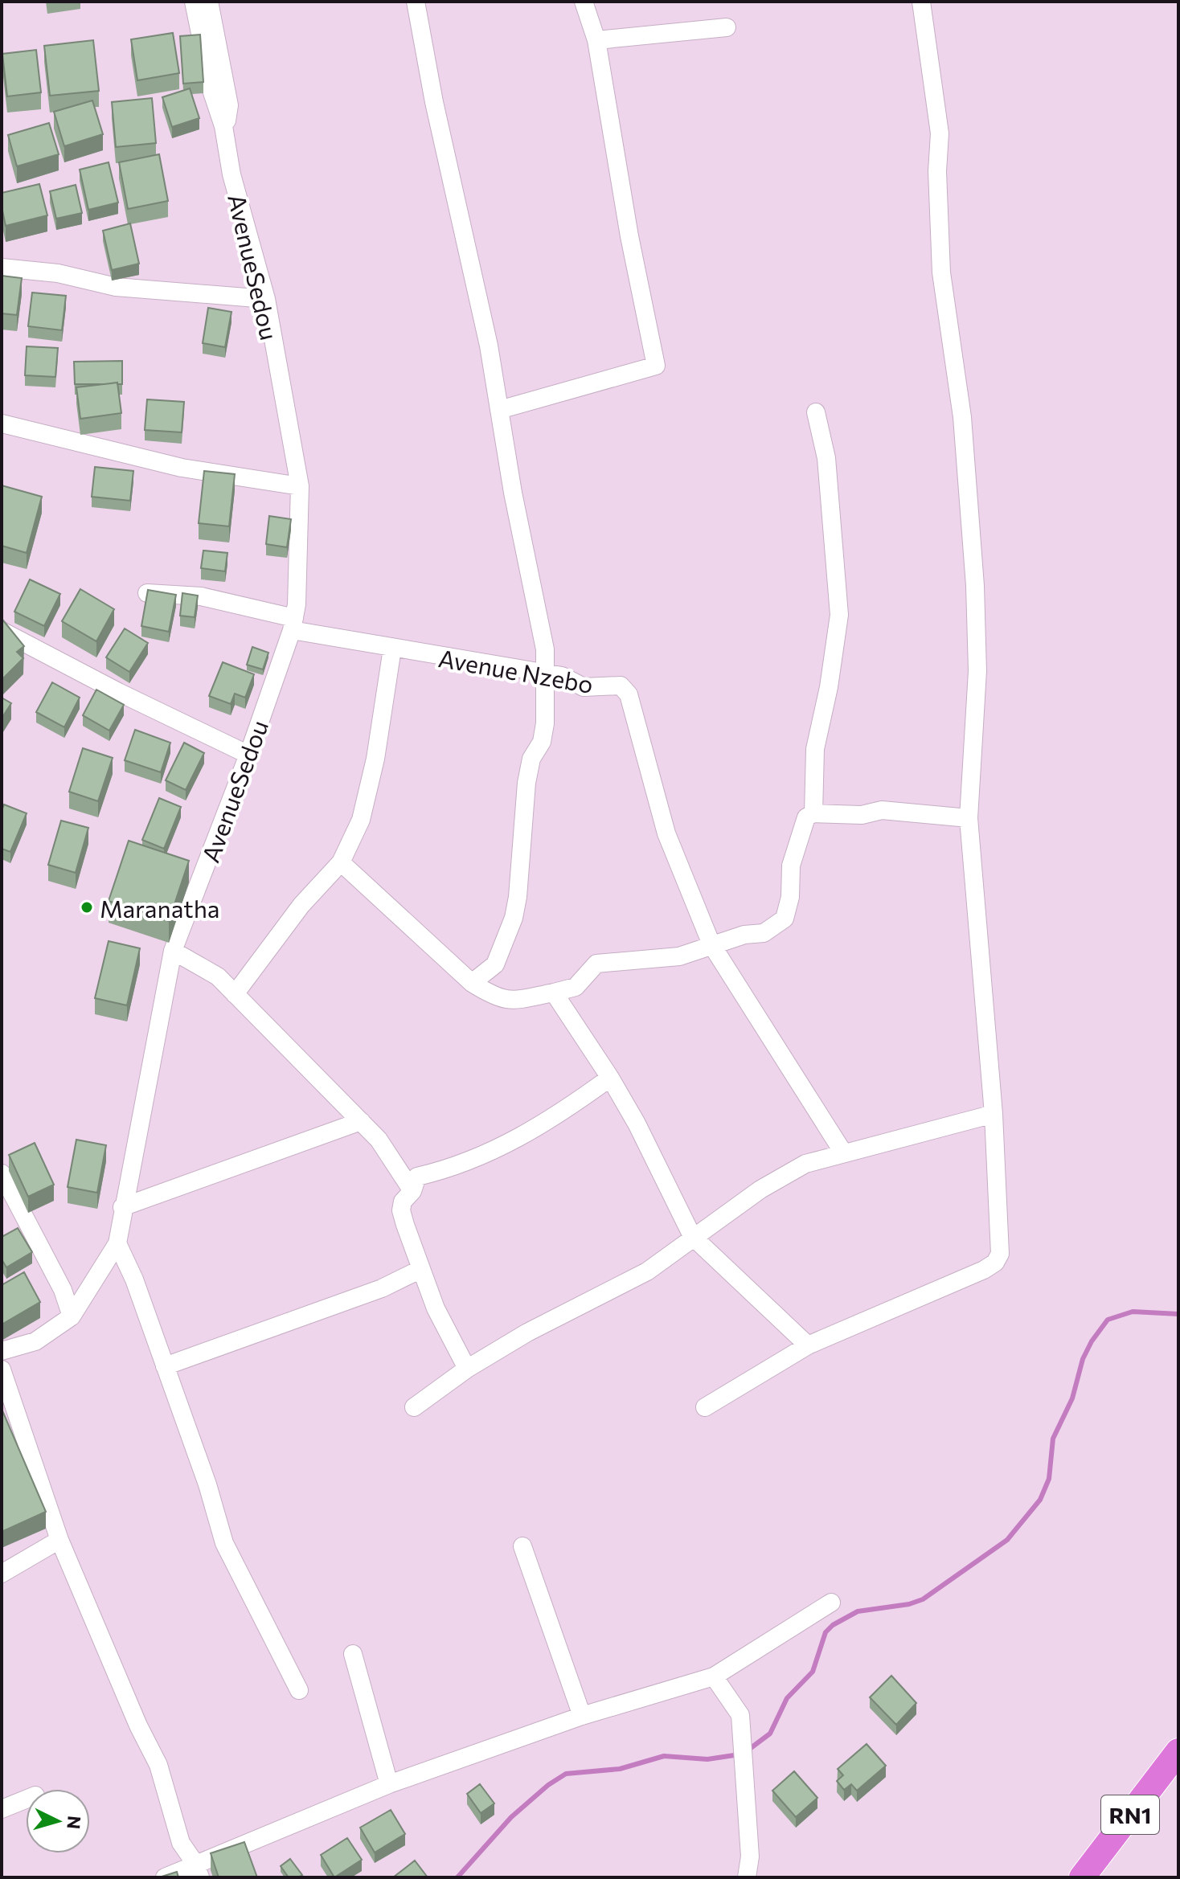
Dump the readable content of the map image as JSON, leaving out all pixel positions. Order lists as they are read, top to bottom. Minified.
{"streets":{"highway":["RN1"],"street":["AvenueSedou","Avenue Nzebo"]},"crossings":[["AvenueSedou","Avenue Nzebo"]],"places":["Maranatha"],"north":"right"}
